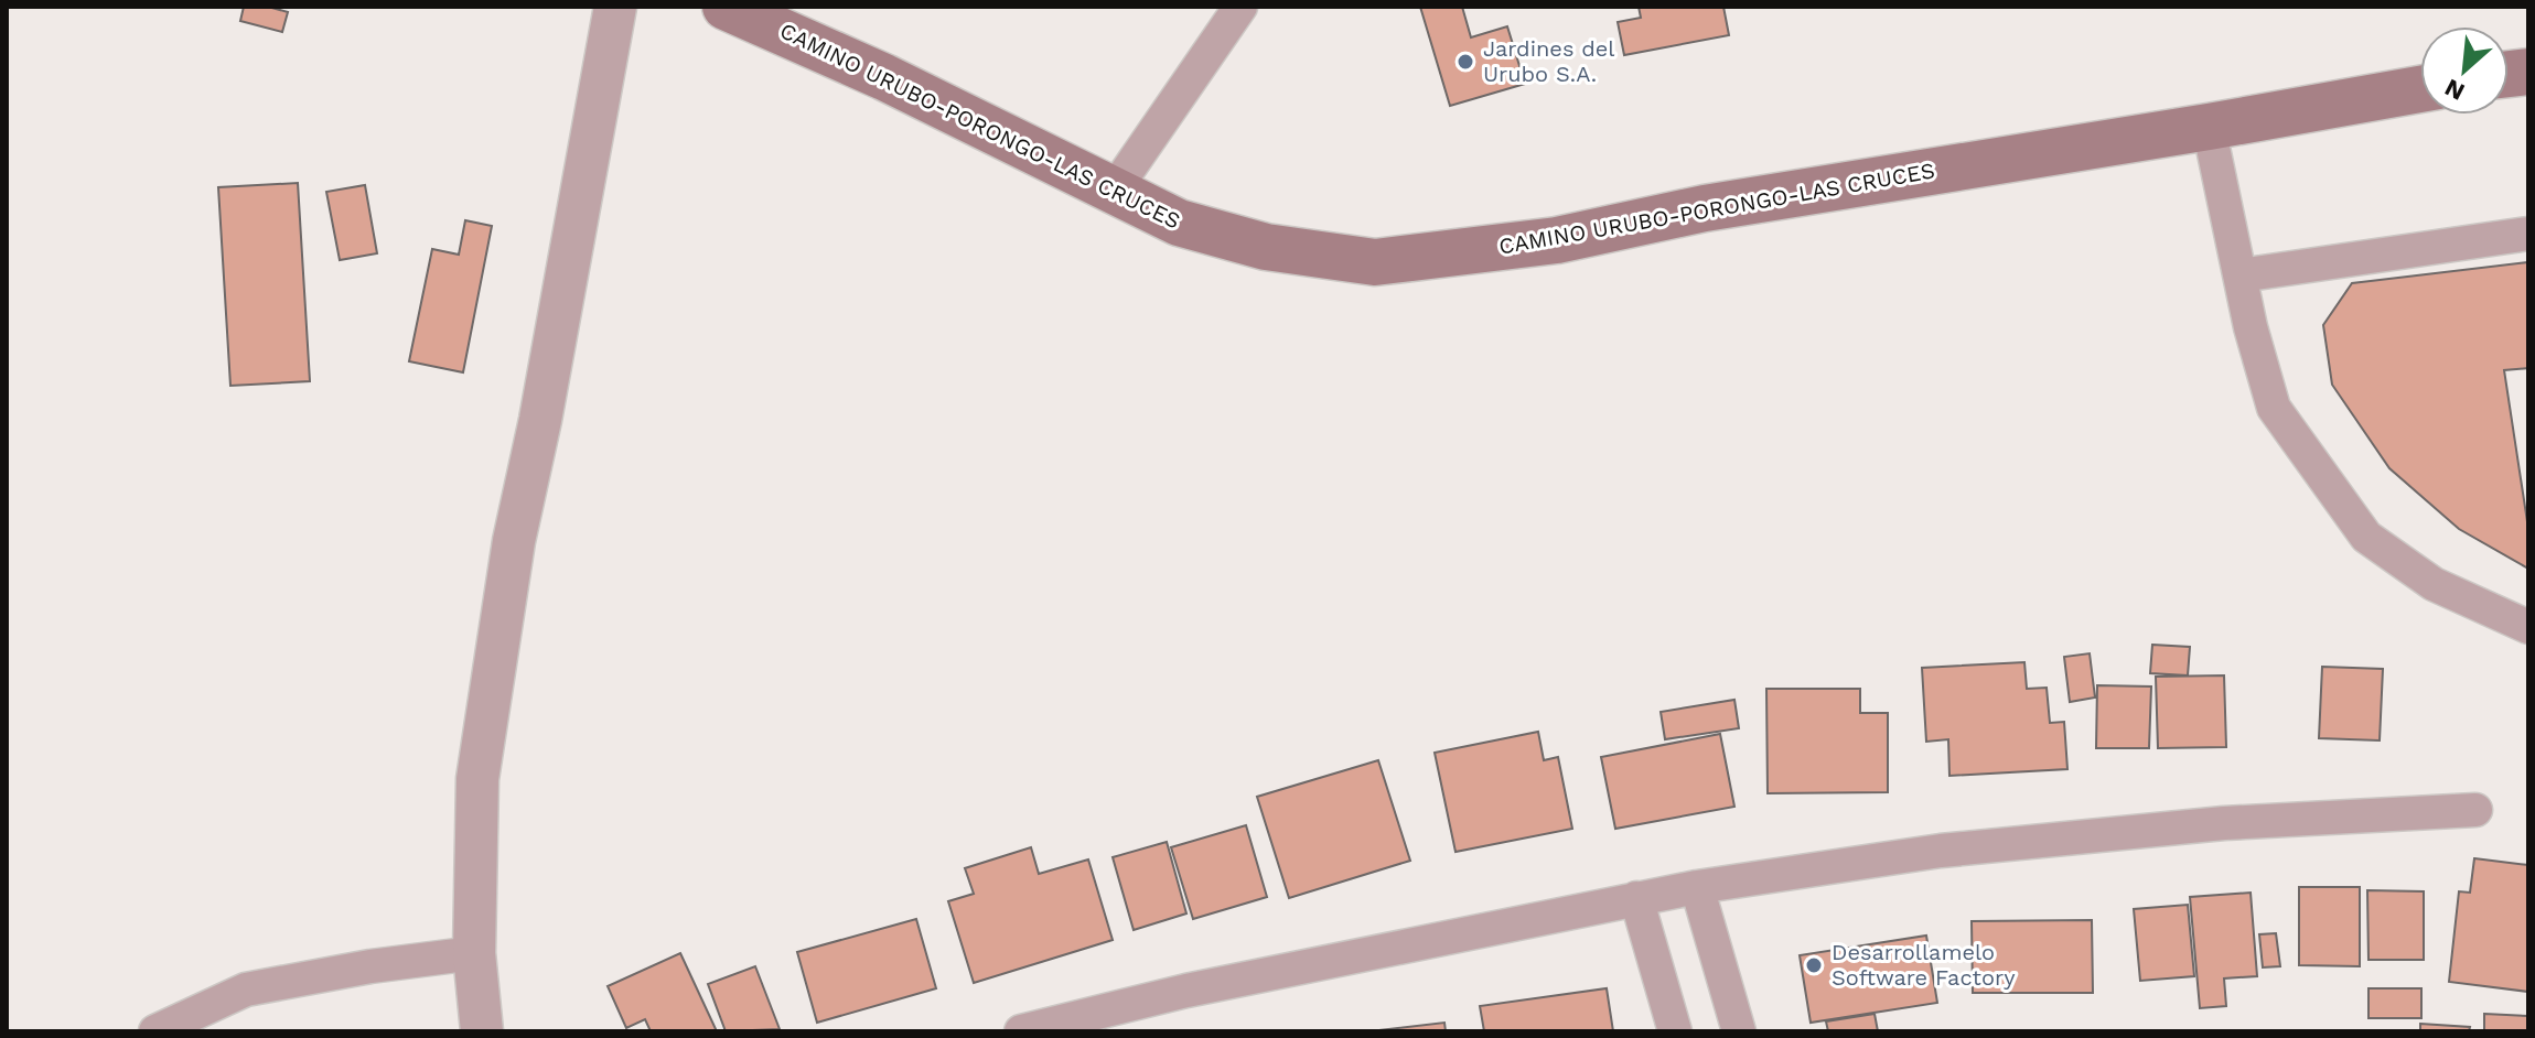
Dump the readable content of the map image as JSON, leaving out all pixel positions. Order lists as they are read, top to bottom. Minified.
{"streets":{"main road":["CAMINO URUBO-PORONGO-LAS CRUCES"]},"places":["Jardines del Urubo S.A.","Desarrollamelo Software Factory"],"north":"bottom left"}
